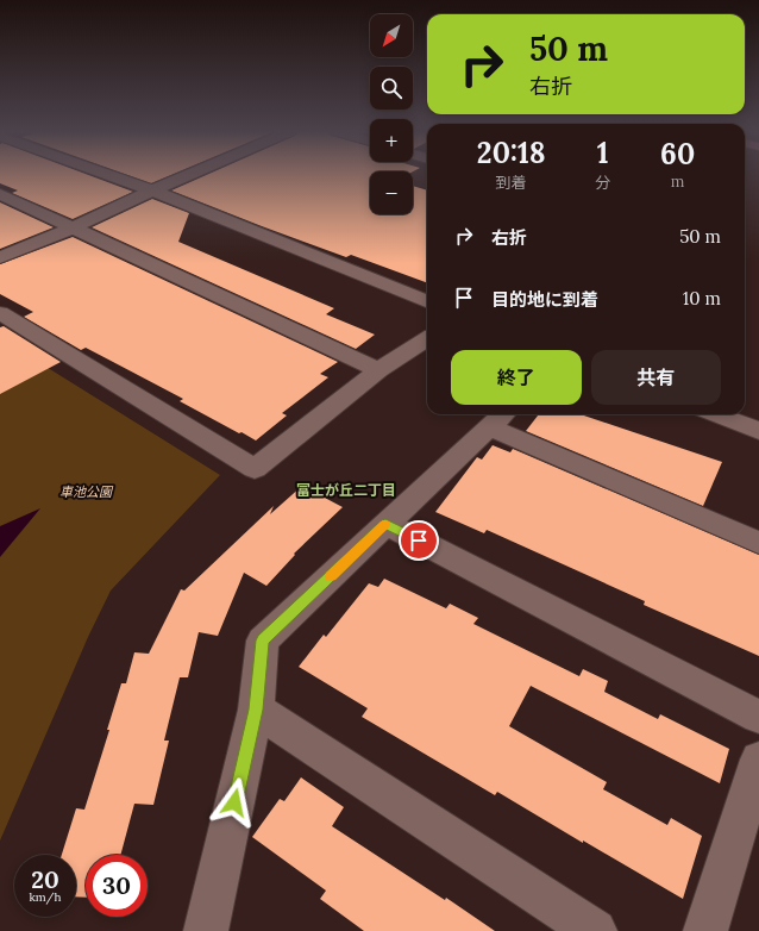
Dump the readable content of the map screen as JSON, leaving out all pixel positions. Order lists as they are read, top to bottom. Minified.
{"districts":["富士が丘二丁目"],"parks":["車池公園"],"north":"bottom left","page":{"map_buttons":["+","−"],"turn":["50 m","右折"],"eta":["20:18","到着","1","分","60","m"],"list":[{"name":"右折","value":"50 m"},{"name":"目的地に到着","value":"10 m"}],"buttons":["終了","共有"],"speed":"20 km/h","limit":"30"}}
